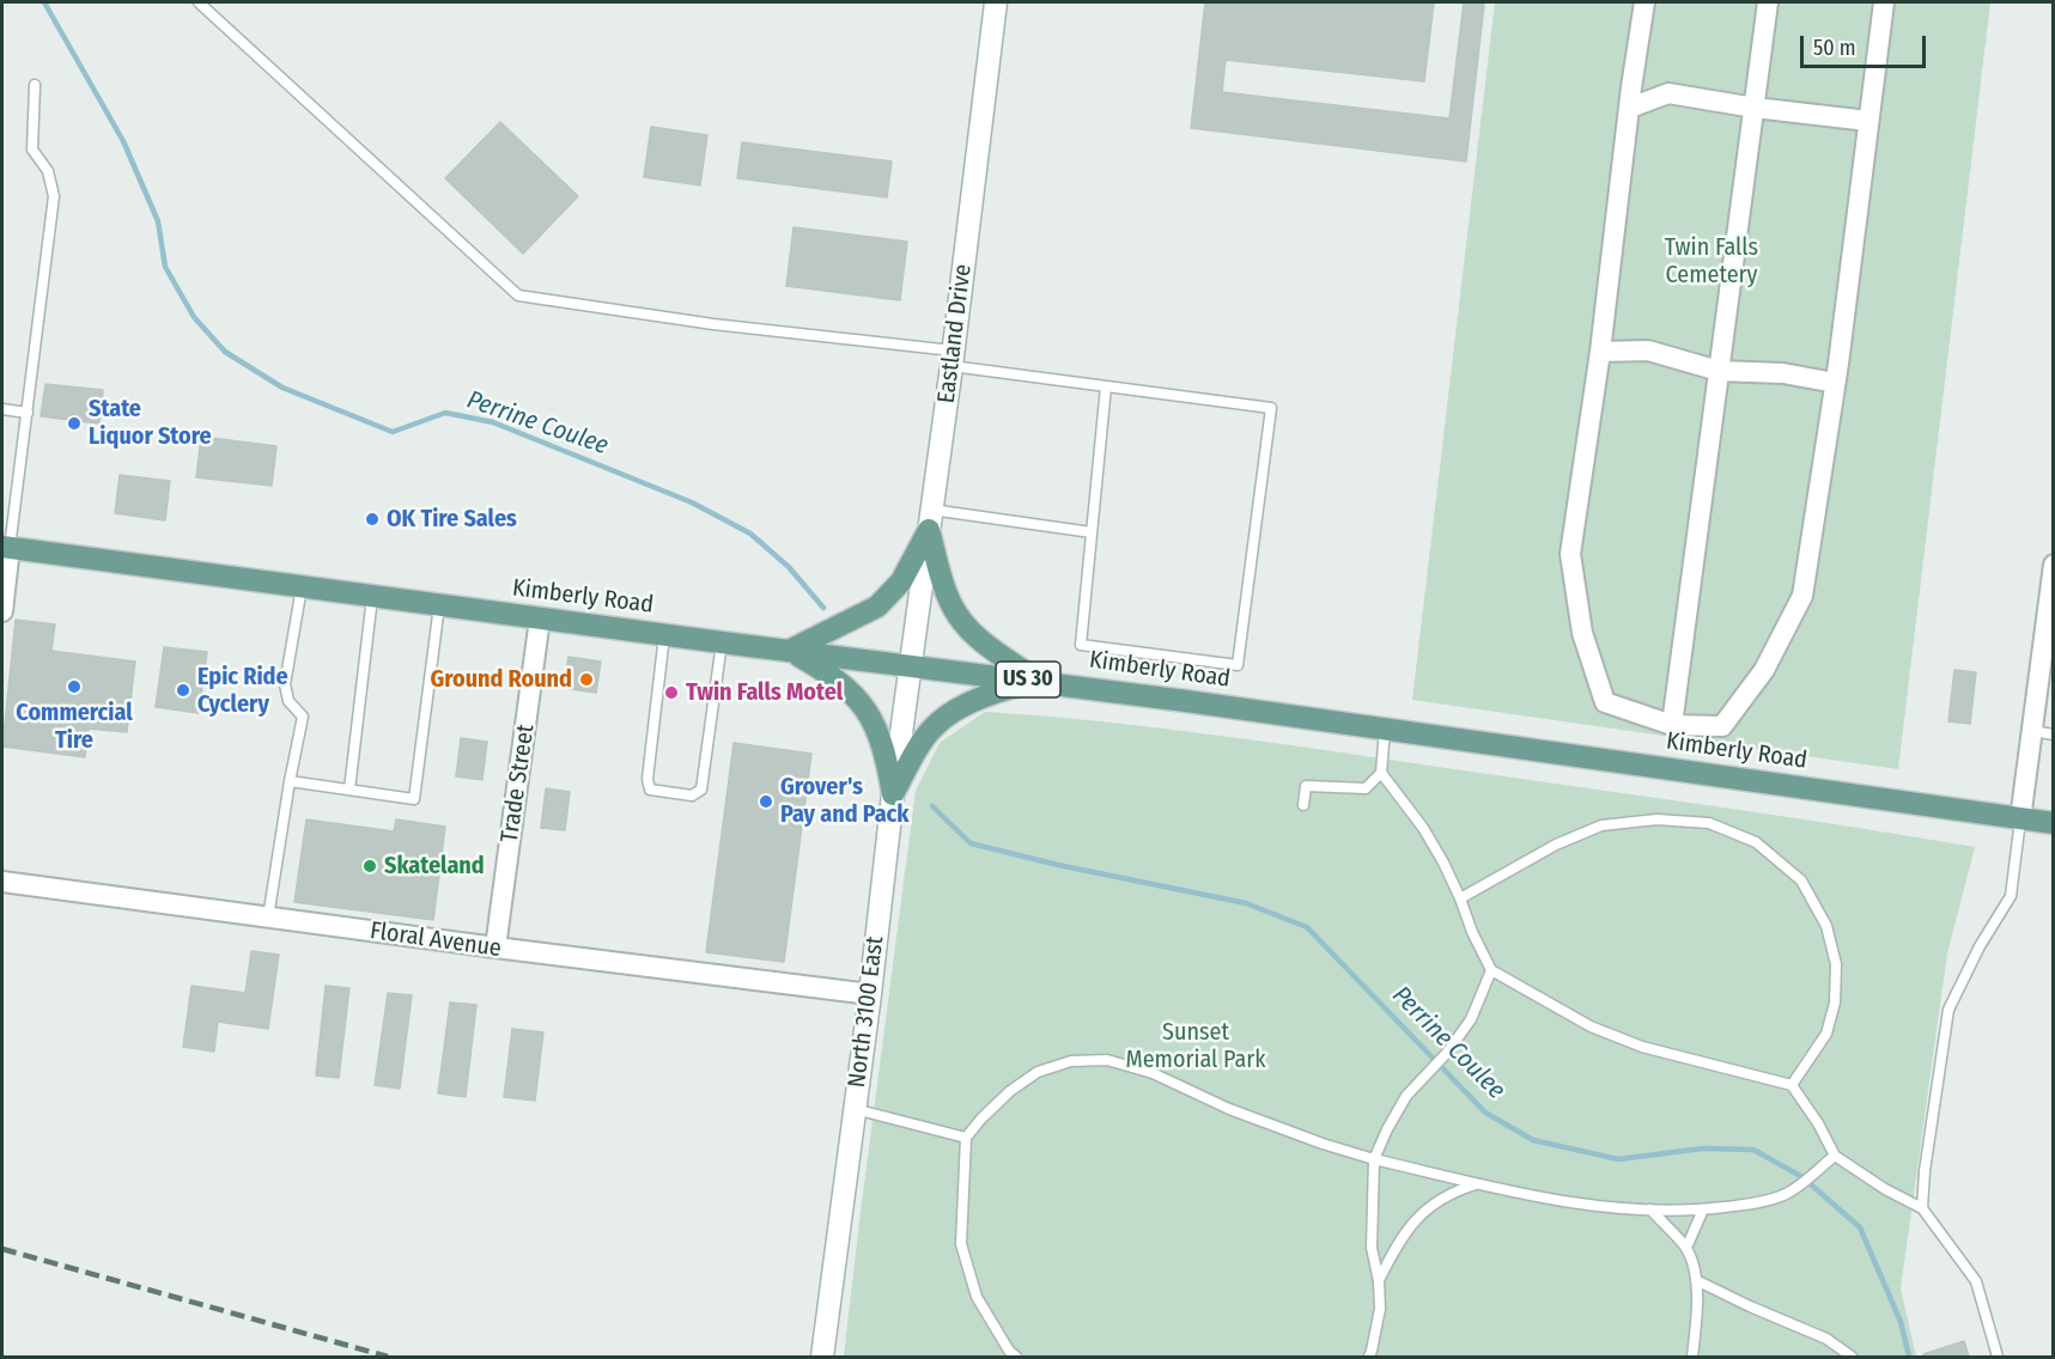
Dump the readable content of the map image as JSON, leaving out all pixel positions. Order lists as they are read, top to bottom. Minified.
{"streets":{"main road":["Eastland Drive","Kimberly Road","US 30","North 3100 East"],"street":["Trade Street","Floral Avenue"]},"crossings":[["Eastland Drive","Kimberly Road"],["Eastland Drive","North 3100 East"],["Kimberly Road","Trade Street"],["Kimberly Road","North 3100 East"],["Trade Street","Floral Avenue"],["Floral Avenue","North 3100 East"]],"water":["Perrine Coulee"],"parks":["Twin Falls Cemetery","Sunset Memorial Park"],"places":["State Liquor Store","OK Tire Sales","Ground Round","Commercial Tire","Epic Ride Cyclery","Twin Falls Motel","Grover's Pay and Pack","Skateland"],"scale_bar":"50 m"}
